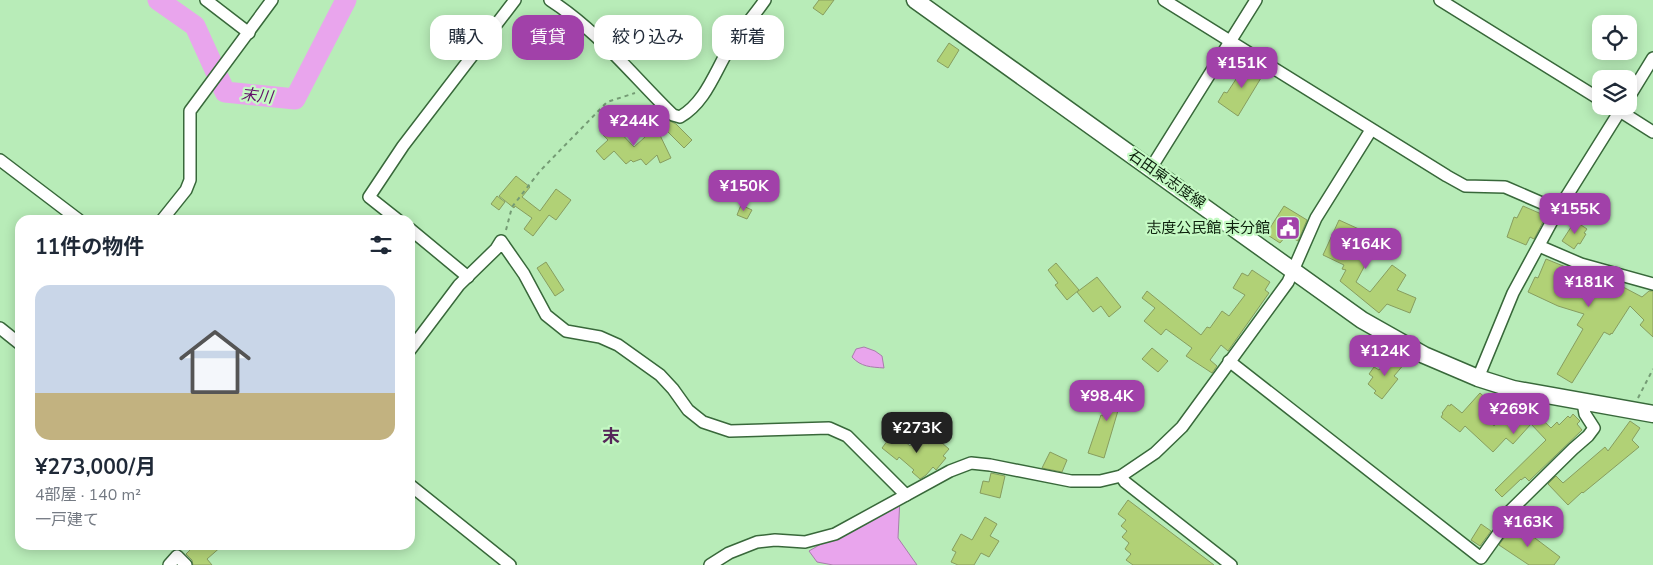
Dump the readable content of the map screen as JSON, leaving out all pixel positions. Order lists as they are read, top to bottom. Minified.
{"streets":{"main road":["石田東志度線"]},"districts":["末"],"water":["末川"],"places":{"public building":["志度公民館 末分館"]},"page":{"chip":["購入","賃貸","絞り込み","新着"],"price":["¥151K","¥244K","¥150K","¥155K","¥164K","¥181K","¥124K","¥98.4K","¥269K","¥273K","¥163K"],"heading":"11件の物件","list":[{"name":"¥273,000/月","note":"4部屋 · 140 m² · 一戸建て"}]}}
